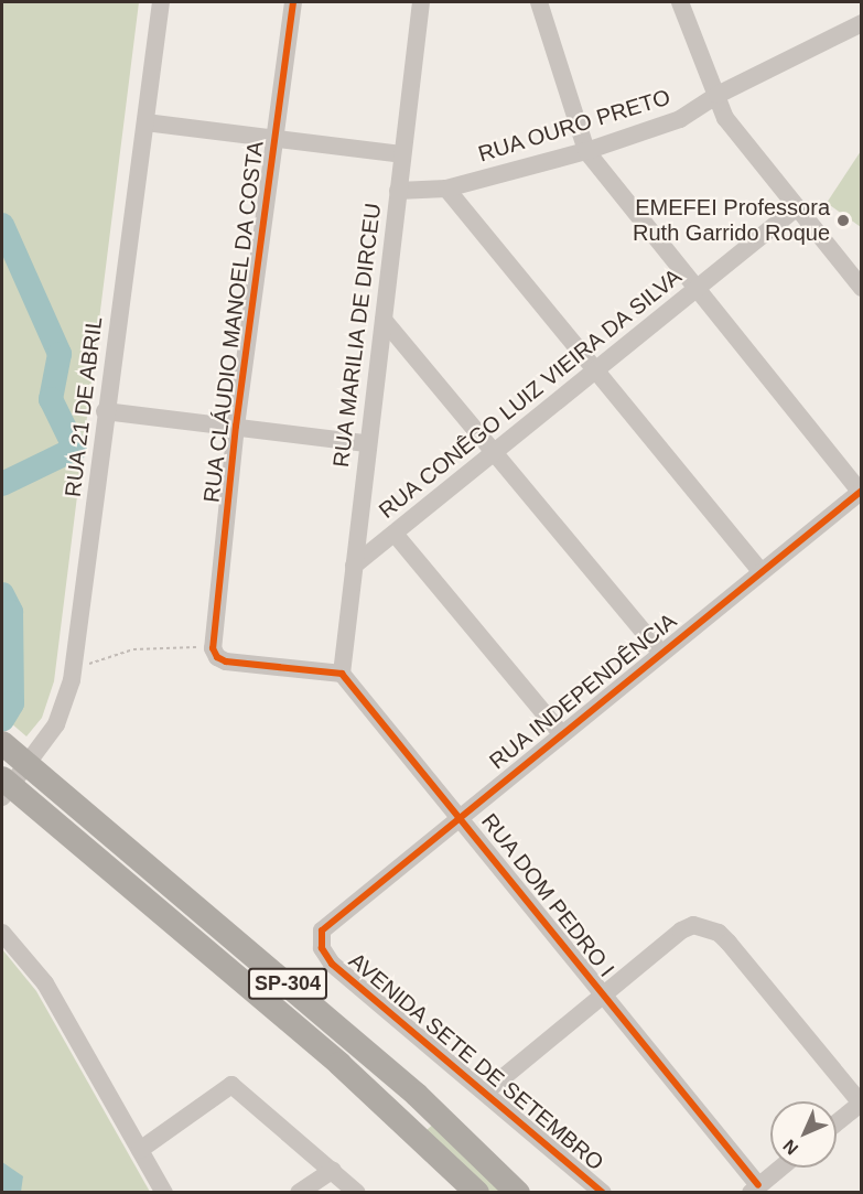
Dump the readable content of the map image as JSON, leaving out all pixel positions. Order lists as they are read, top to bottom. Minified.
{"streets":{"highway":["SP-304"],"street":["RUA OURO PRETO","RUA CLÁUDIO MANOEL DA COSTA","RUA MARILIA DE DIRCEU","RUA CONÊGO LUIZ VIEIRA DA SILVA","RUA 21 DE ABRIL","RUA INDEPENDÊNCIA","RUA DOM PEDRO I","AVENIDA SETE DE SETEMBRO"]},"crossings":[["RUA OURO PRETO","RUA MARILIA DE DIRCEU"],["RUA MARILIA DE DIRCEU","RUA CONÊGO LUIZ VIEIRA DA SILVA"],["RUA MARILIA DE DIRCEU","RUA DOM PEDRO I"],["RUA INDEPENDÊNCIA","RUA DOM PEDRO I"],["RUA INDEPENDÊNCIA","AVENIDA SETE DE SETEMBRO"]],"places":["EMEFEI Professora Ruth Garrido Roque"],"north":"bottom left"}
